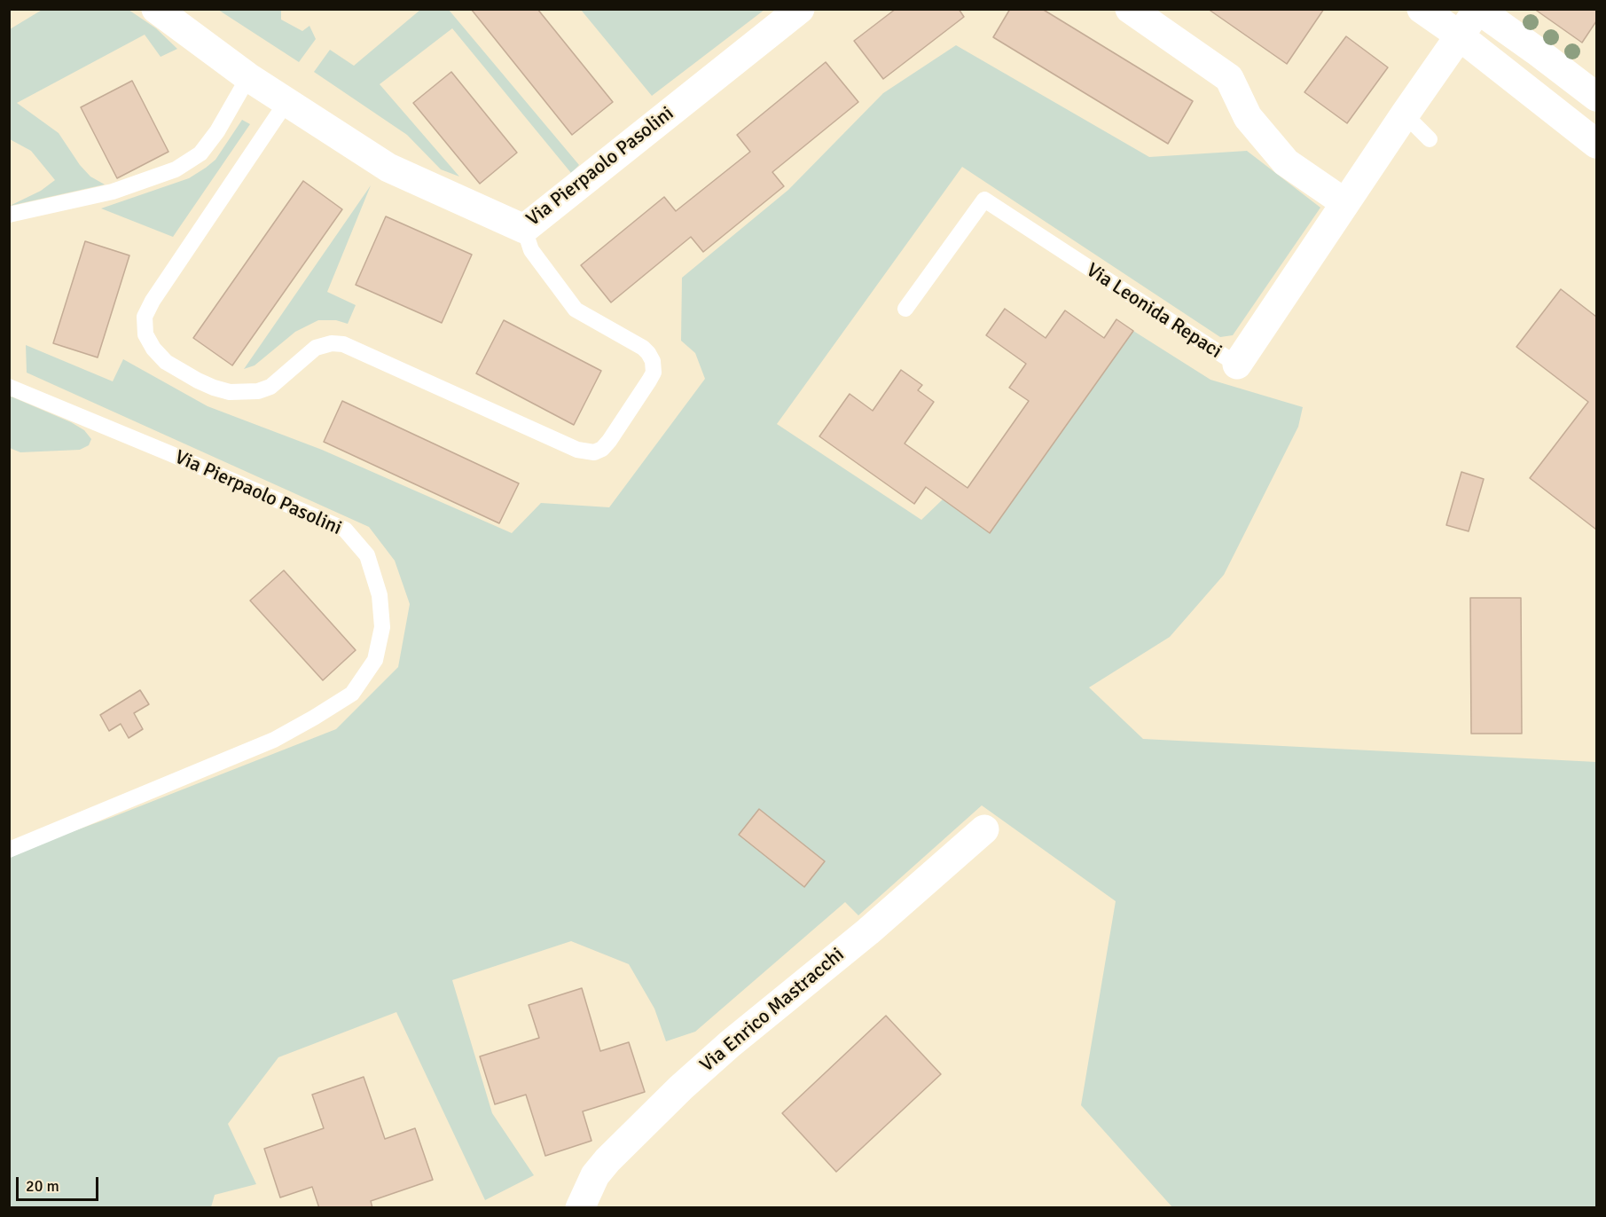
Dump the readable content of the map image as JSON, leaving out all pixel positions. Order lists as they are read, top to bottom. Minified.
{"streets":{"street":["Via Pierpaolo Pasolini","Via Leonida Repaci","Via Enrico Mastracchi"]},"scale_bar":"20 m"}
